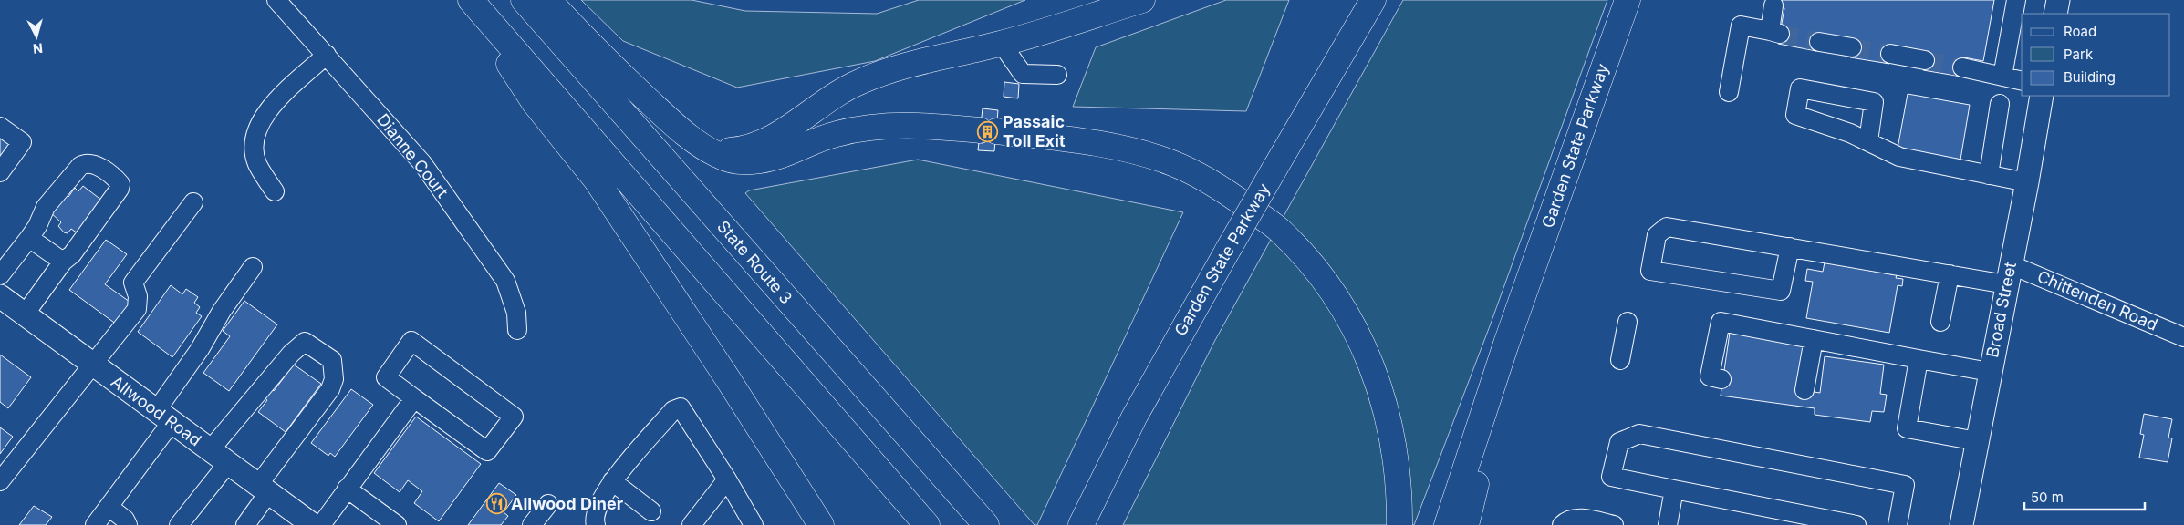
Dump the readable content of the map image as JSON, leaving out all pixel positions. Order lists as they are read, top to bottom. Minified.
{"streets":{"highway":["Garden State Parkway","State Route 3"],"main road":["Broad Street","Allwood Road"],"street":["Dianne Court","Chittenden Road"]},"crossings":[["Chittenden Road","Broad Street"]],"places":{"building":["Passaic Toll Exit"],"restaurant":["Allwood Diner"]},"legend":["Road","Park","Building"],"scale_bar":"50 m","north":"bottom"}
